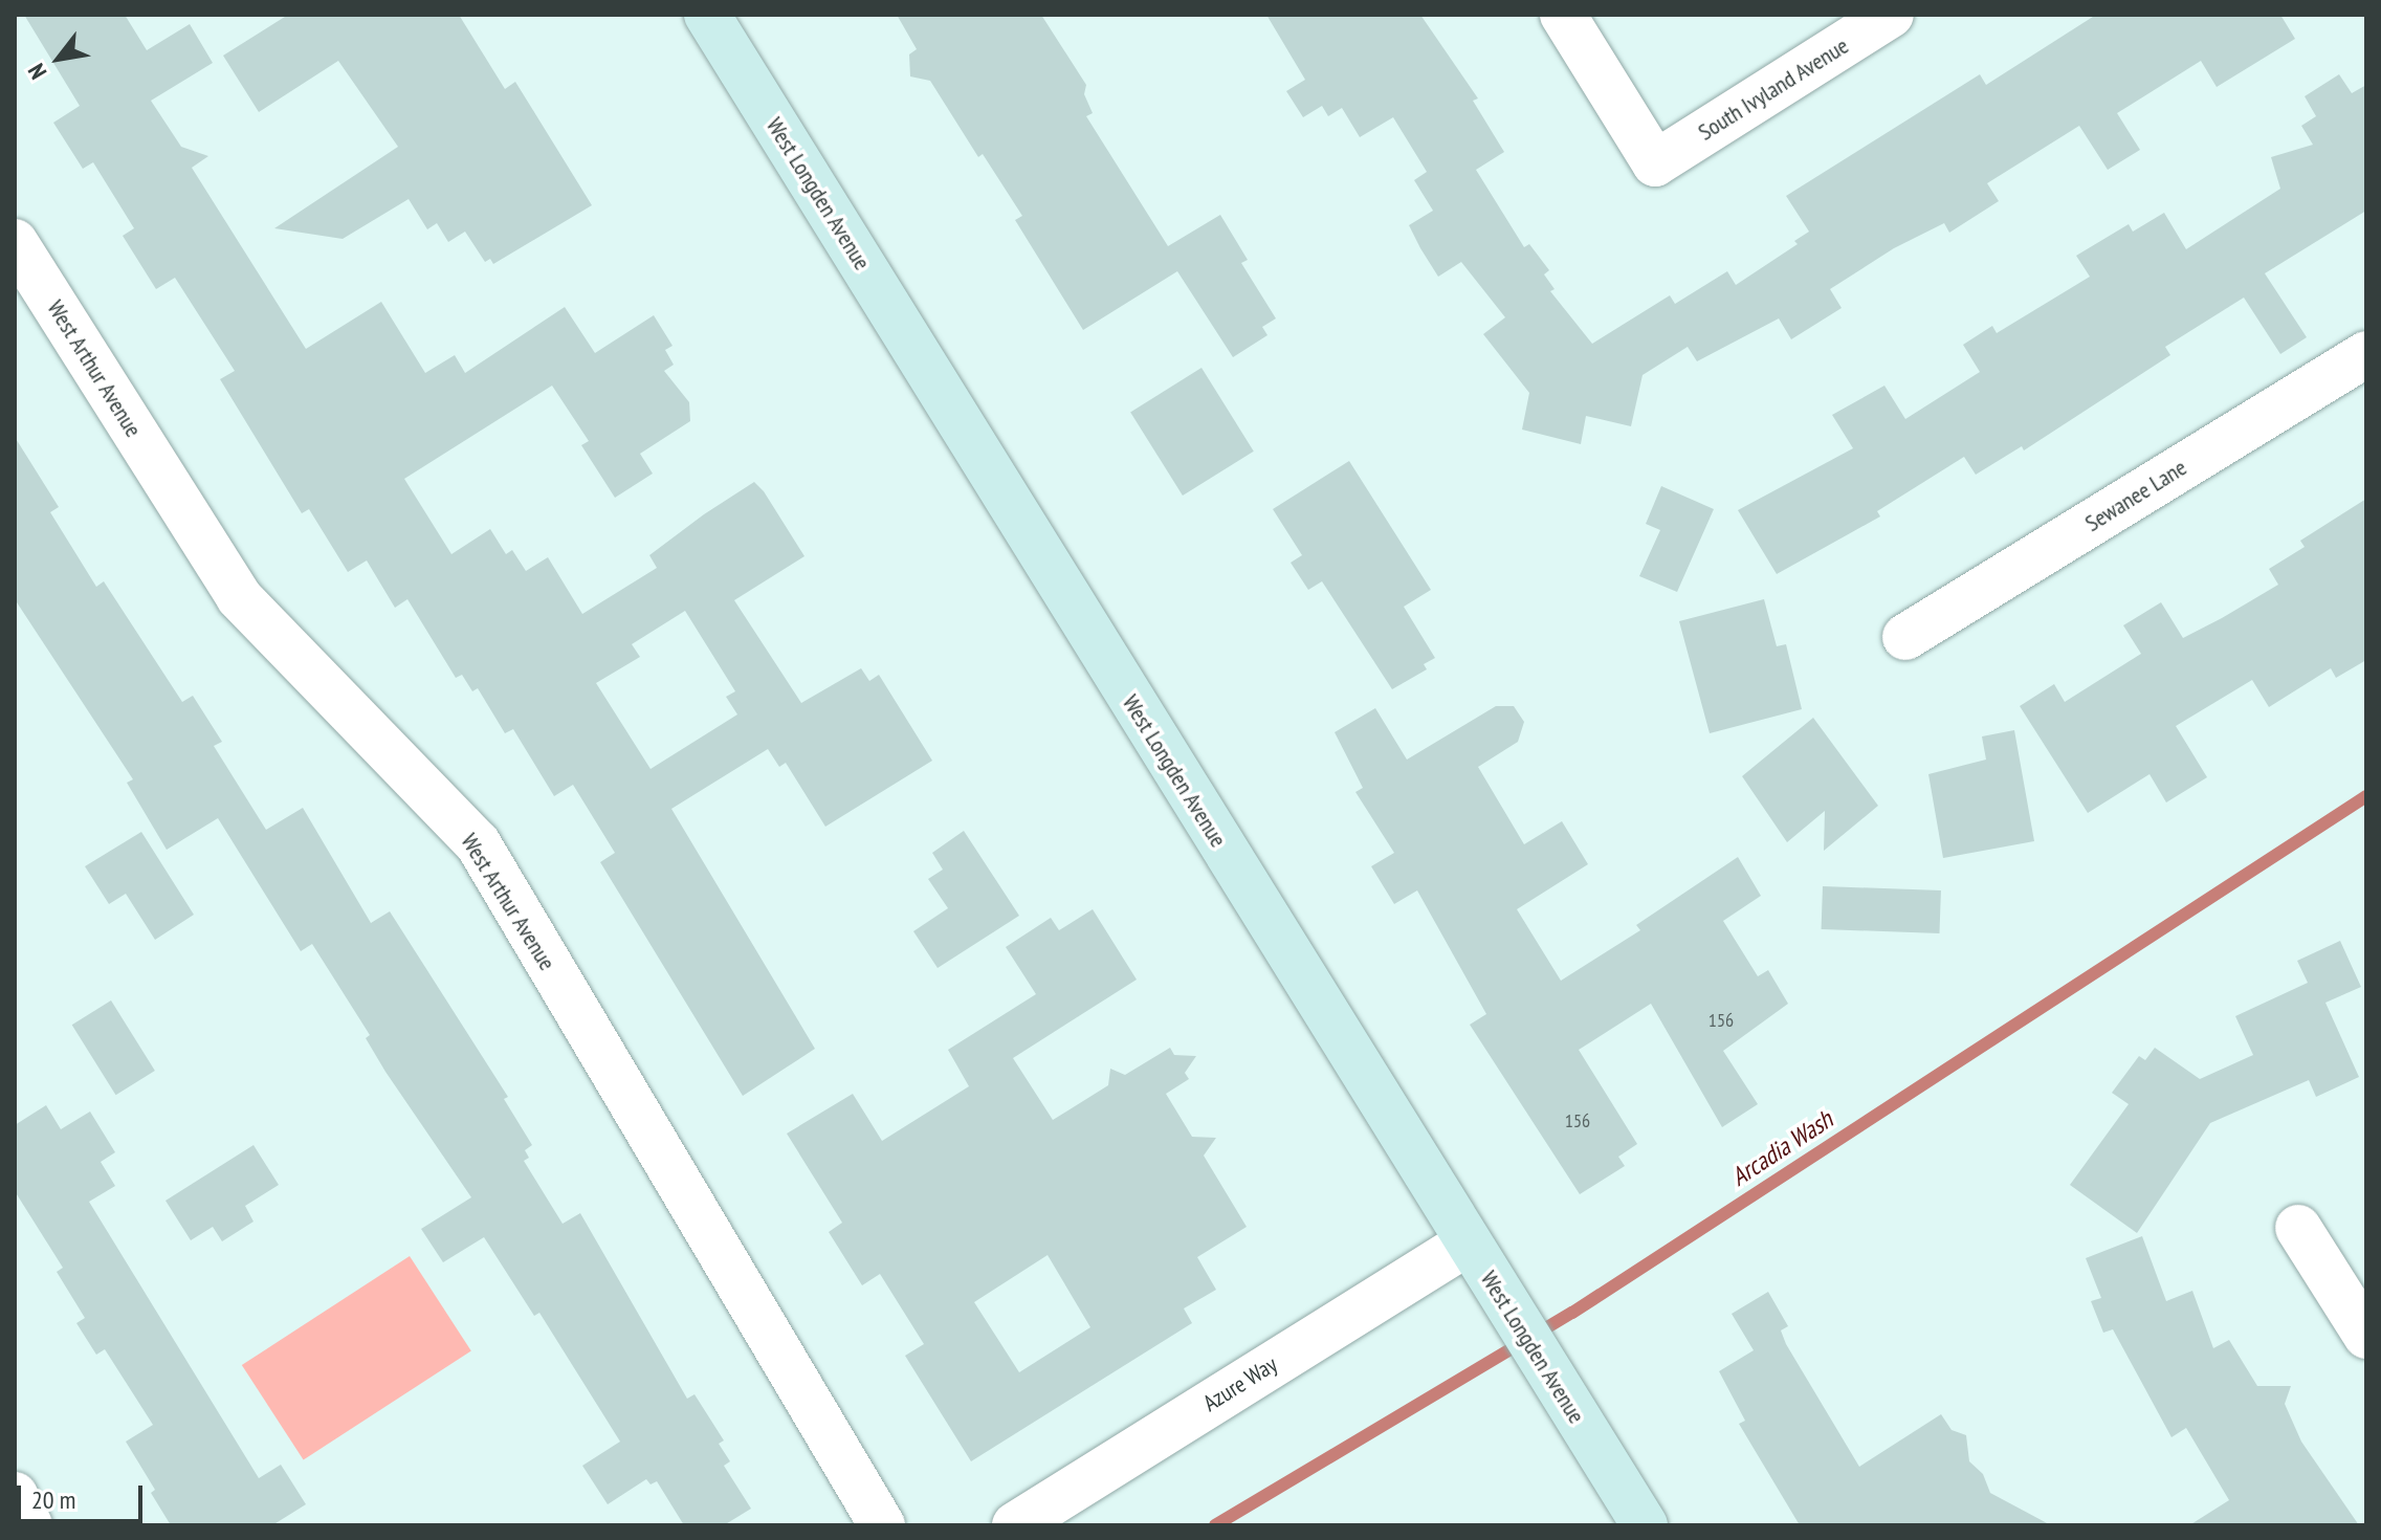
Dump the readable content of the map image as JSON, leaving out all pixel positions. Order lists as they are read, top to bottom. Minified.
{"streets":{"street":["South Ivyland Avenue","West Longden Avenue","West Arthur Avenue","Sewanee Lane","Azure Way"]},"crossings":[["West Longden Avenue","Azure Way"]],"water":["Arcadia Wash"],"house_numbers":["156","156"],"scale_bar":"20 m","north":"bottom left"}
